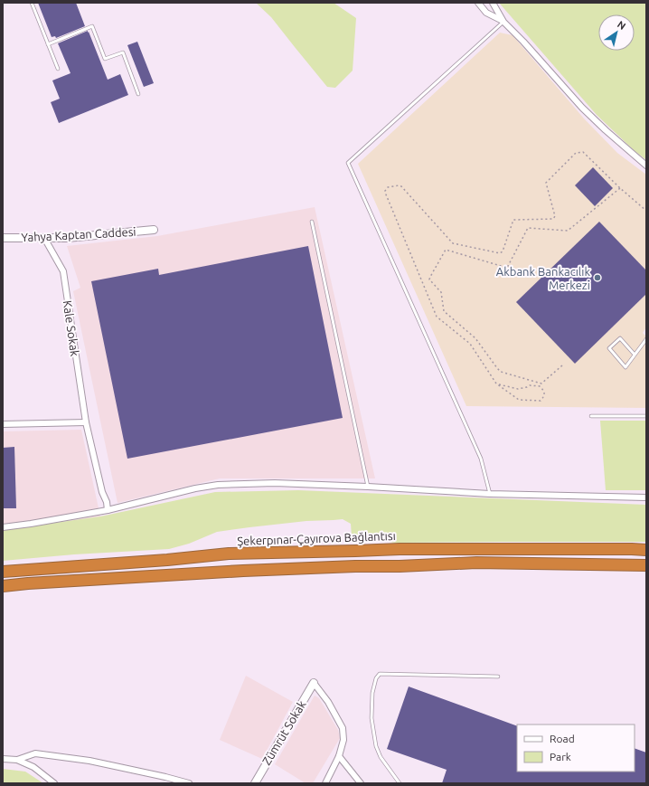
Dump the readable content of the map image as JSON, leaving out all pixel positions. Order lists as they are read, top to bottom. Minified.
{"streets":{"highway":["Şekerpınar-Çayırova Bağlantısı"],"street":["Yahya Kaptan Caddesi","Kale Sokak","Zümrüt Sokak"]},"crossings":[["Yahya Kaptan Caddesi","Kale Sokak"]],"places":["Akbank Bankacılık Merkezi"],"legend":["Road","Park"],"north":"top right"}
